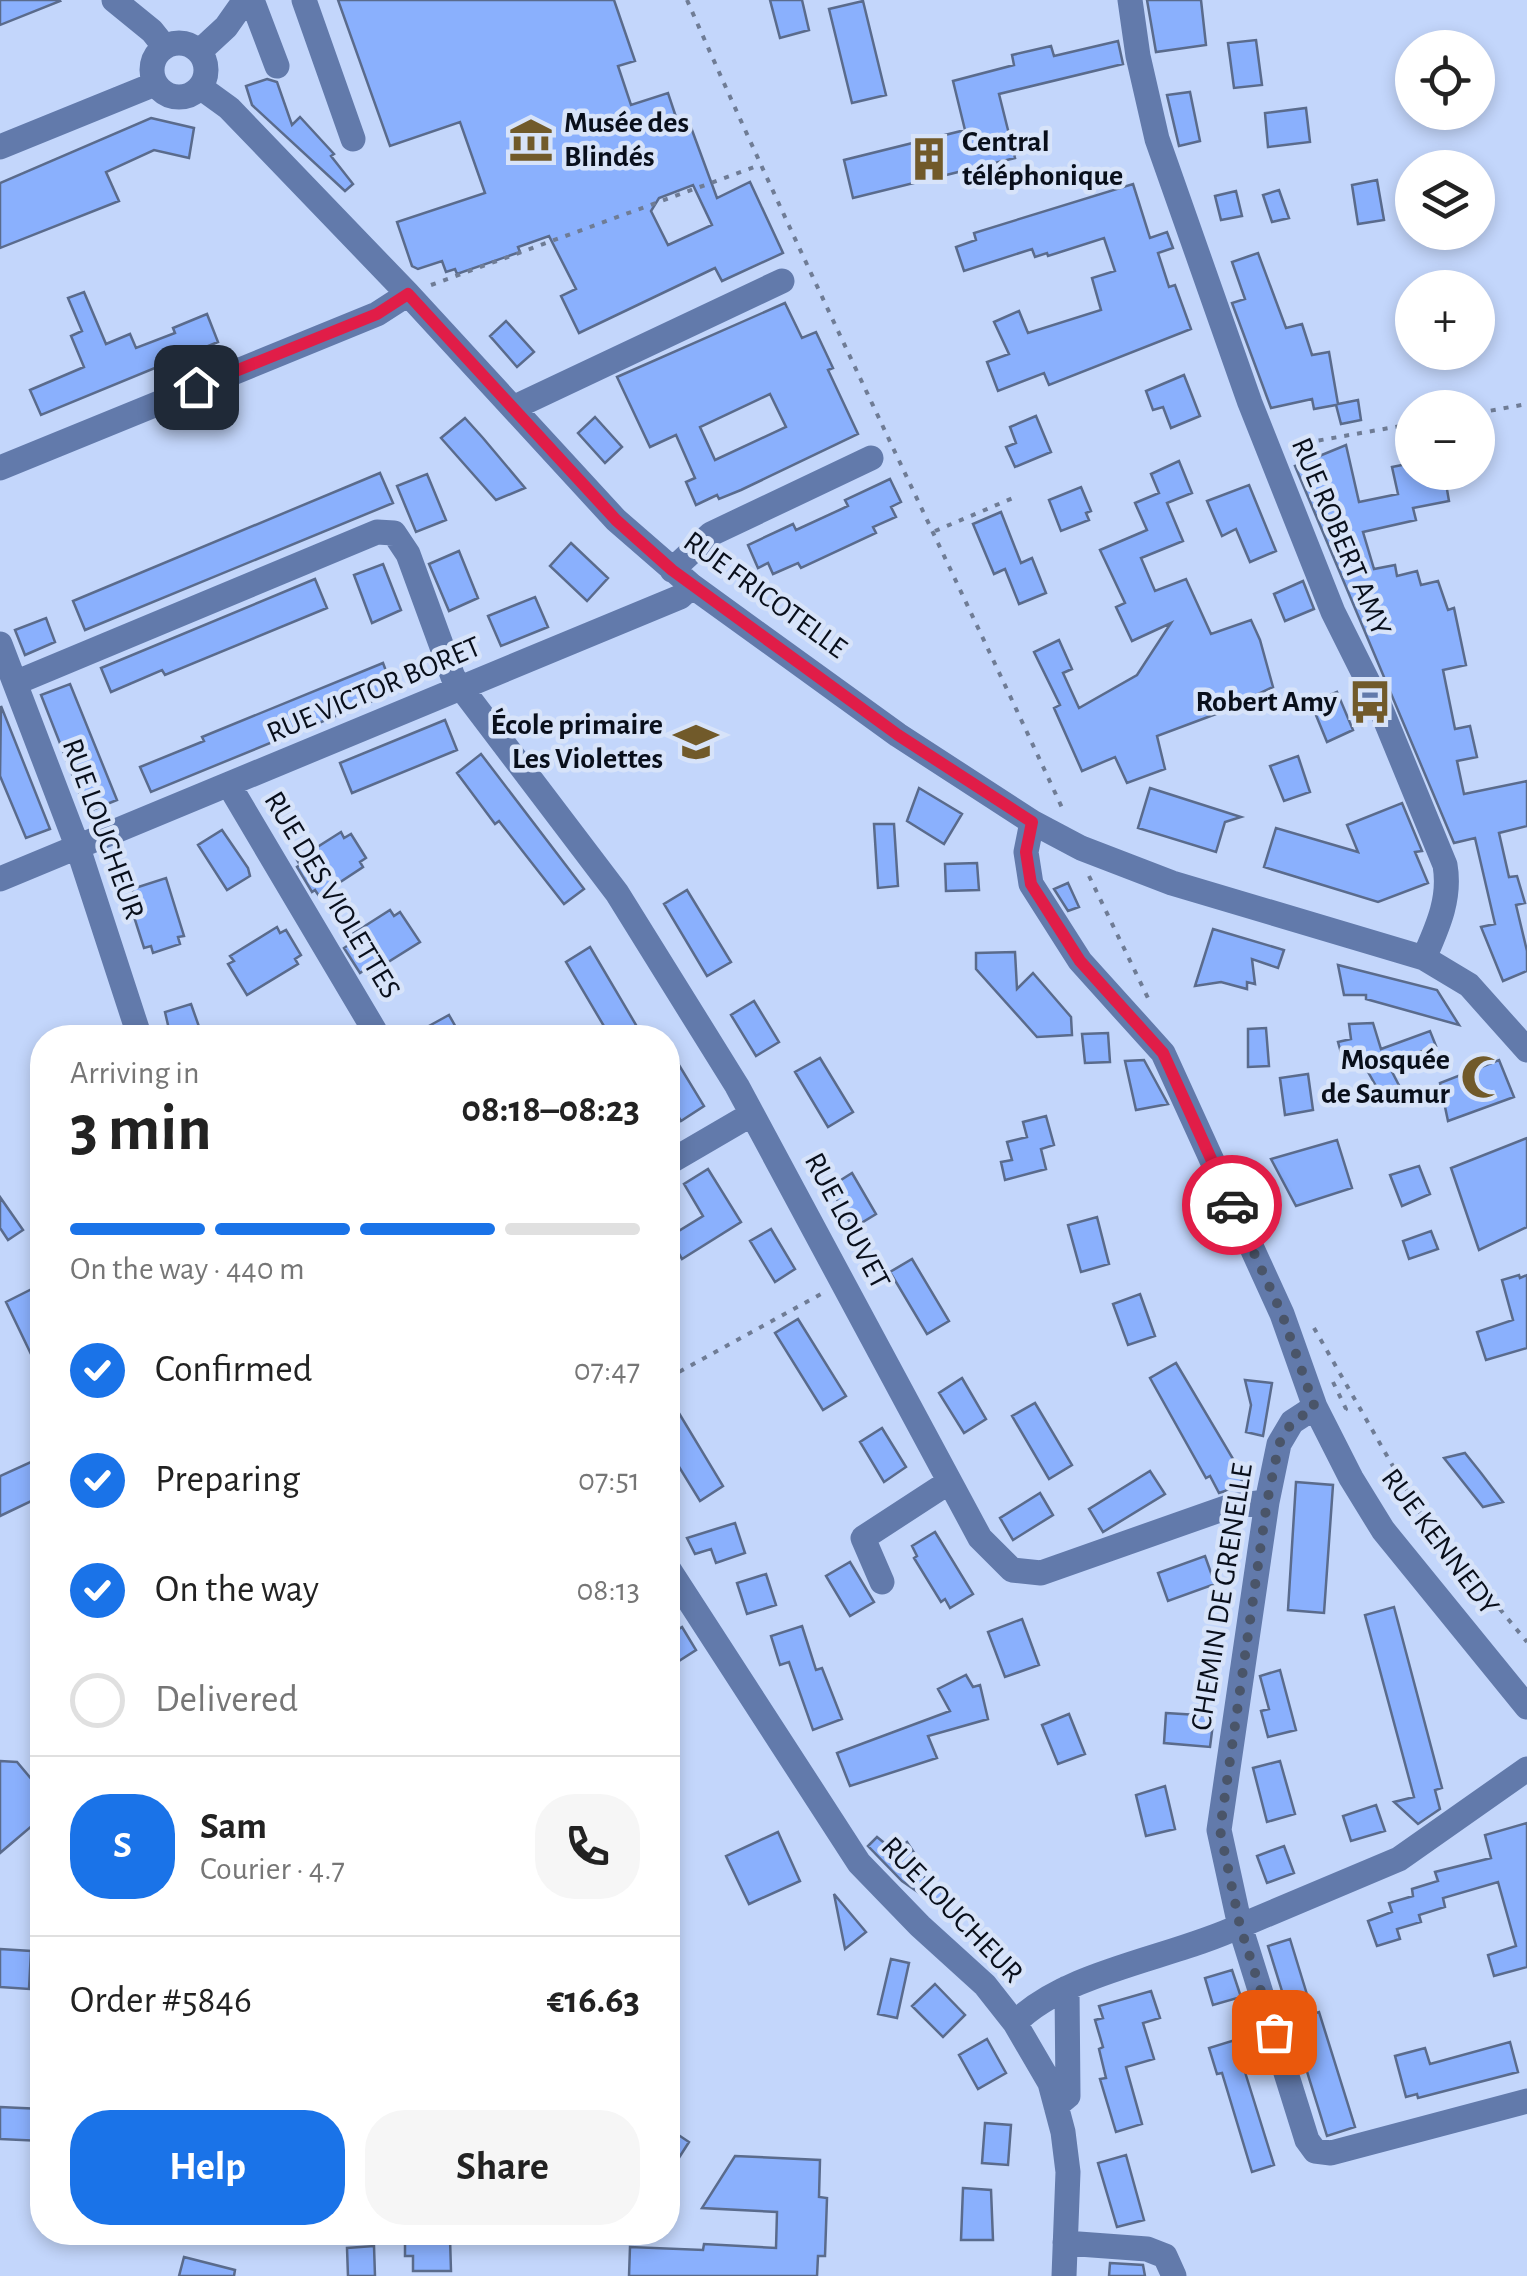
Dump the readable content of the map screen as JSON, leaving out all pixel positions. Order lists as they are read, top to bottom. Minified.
{"streets":{"street":["RUE ROBERT AMY","RUE FRICOTELLE","RUE VICTOR BORET","RUE LOUCHEUR","RUE DES VIOLETTES","RUE LOUVET","RUE KENNEDY","CHEMIN DE GRENELLE"]},"crossings":[["RUE ROBERT AMY","RUE FRICOTELLE"],["RUE FRICOTELLE","RUE VICTOR BORET"],["RUE VICTOR BORET","RUE LOUCHEUR"],["RUE VICTOR BORET","RUE DES VIOLETTES"],["RUE VICTOR BORET","RUE LOUVET"],["RUE LOUCHEUR","RUE LOUVET"],["RUE LOUVET","CHEMIN DE GRENELLE"],["RUE KENNEDY","CHEMIN DE GRENELLE"]],"places":{"museum":["Musée des Blindés"],"building":["Central téléphonique"],"bus stop":["Robert Amy"],"school or university":["École primaire Les Violettes"],"mosque":["Mosquée de Saumur"]},"page":{"map_buttons":["+","−"],"heading":["3 min","Arriving in","08:18–08:23"],"panel":["Sam","Courier · 4.7","Order #5846","€16.63"],"bar":"On the way · 440 m","list":[["Confirmed","07:47"],["Preparing","07:51"],["On the way","08:13"],"Delivered"],"round":"S","buttons":["Help","Share"]}}
